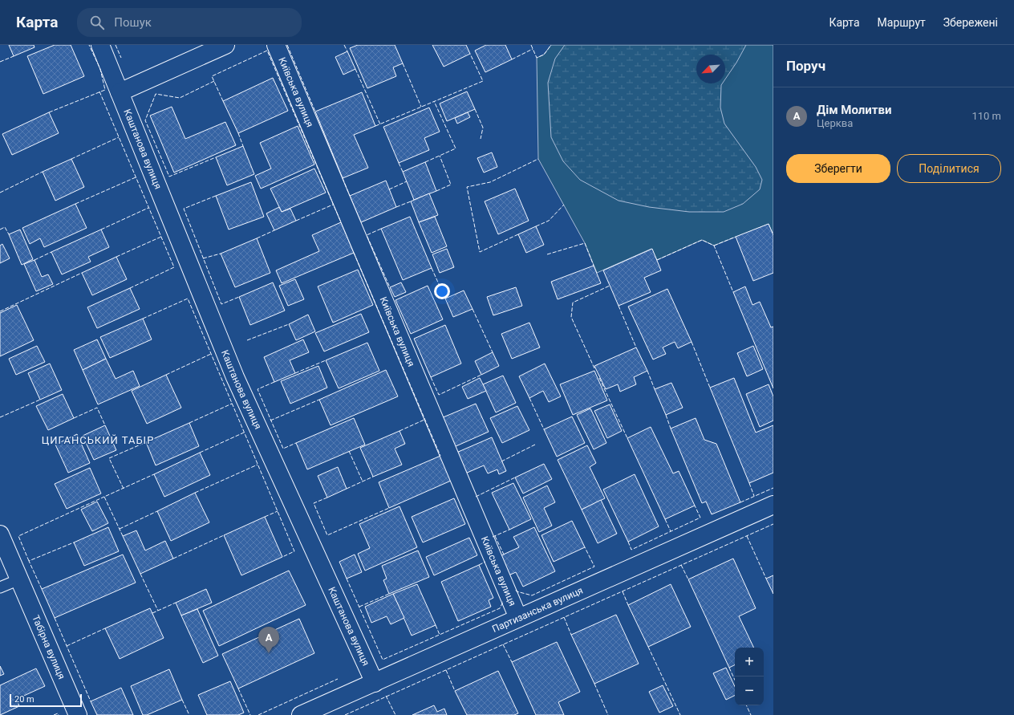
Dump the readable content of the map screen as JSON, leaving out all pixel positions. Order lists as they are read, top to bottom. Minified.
{"streets":{"street":["Київська вулиця","Каштанова вулиця","Партизанська вулиця","Табірна вулиця"]},"crossings":[["Київська вулиця","Партизанська вулиця"],["Каштанова вулиця","Партизанська вулиця"]],"districts":["ЦИГАНСЬКИЙ ТАБІР"],"scale_bar":"20 m","north":"bottom left","page":{"header":"Карта","search":"Пошук","nav":["Карта","Маршрут","Збережені"],"heading":"Поруч","list":[{"mark":"A","name":"Дім Молитви","note":"Церква","value":"110 m"}],"buttons":["Зберегти","Поділитися"],"pins":"A","map_buttons":["+","−"],"scale":"20 m"}}
